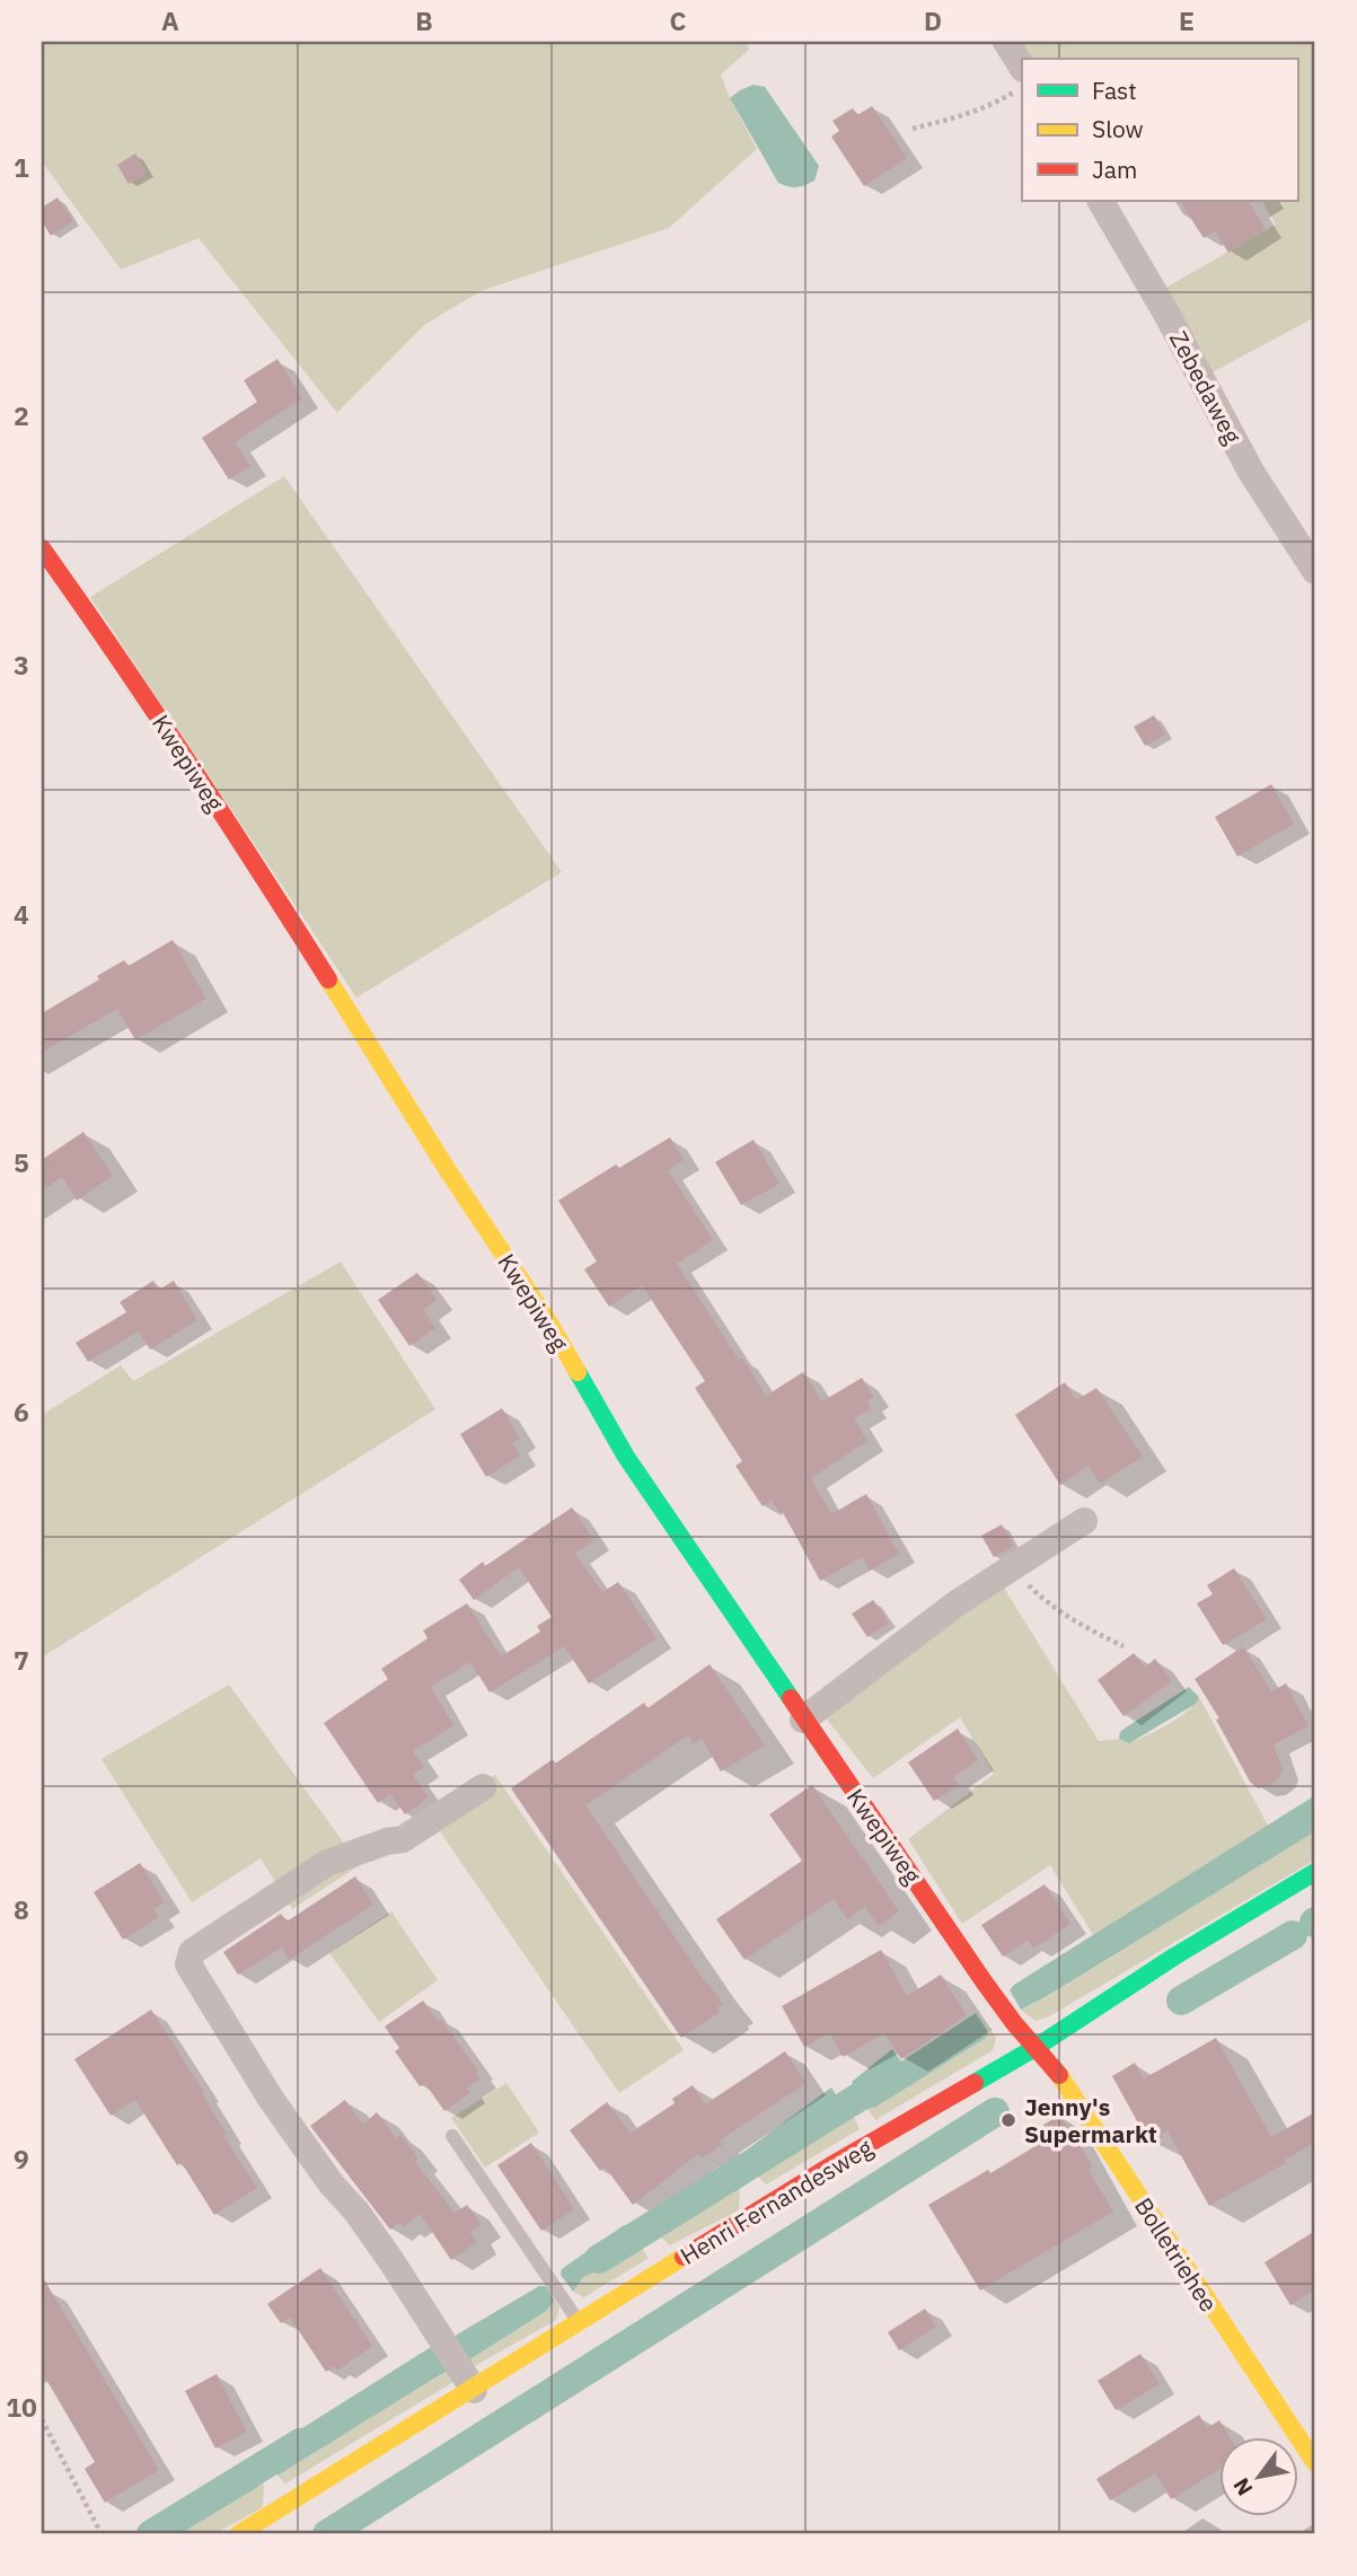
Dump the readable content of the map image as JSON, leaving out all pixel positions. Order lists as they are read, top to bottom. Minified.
{"streets":{"street":["Zebedaweg","Kwepiweg","Henri Fernandesweg","Bolletriehee"]},"crossings":[["Kwepiweg","Henri Fernandesweg"],["Kwepiweg","Bolletriehee"],["Henri Fernandesweg","Bolletriehee"]],"places":["Jenny's Supermarkt"],"legend":["Fast","Slow","Jam"],"north":"bottom left","grid":{"columns":["A","B","C","D","E"],"rows":["1","2","3","4","5","6","7","8","9","10"]}}
